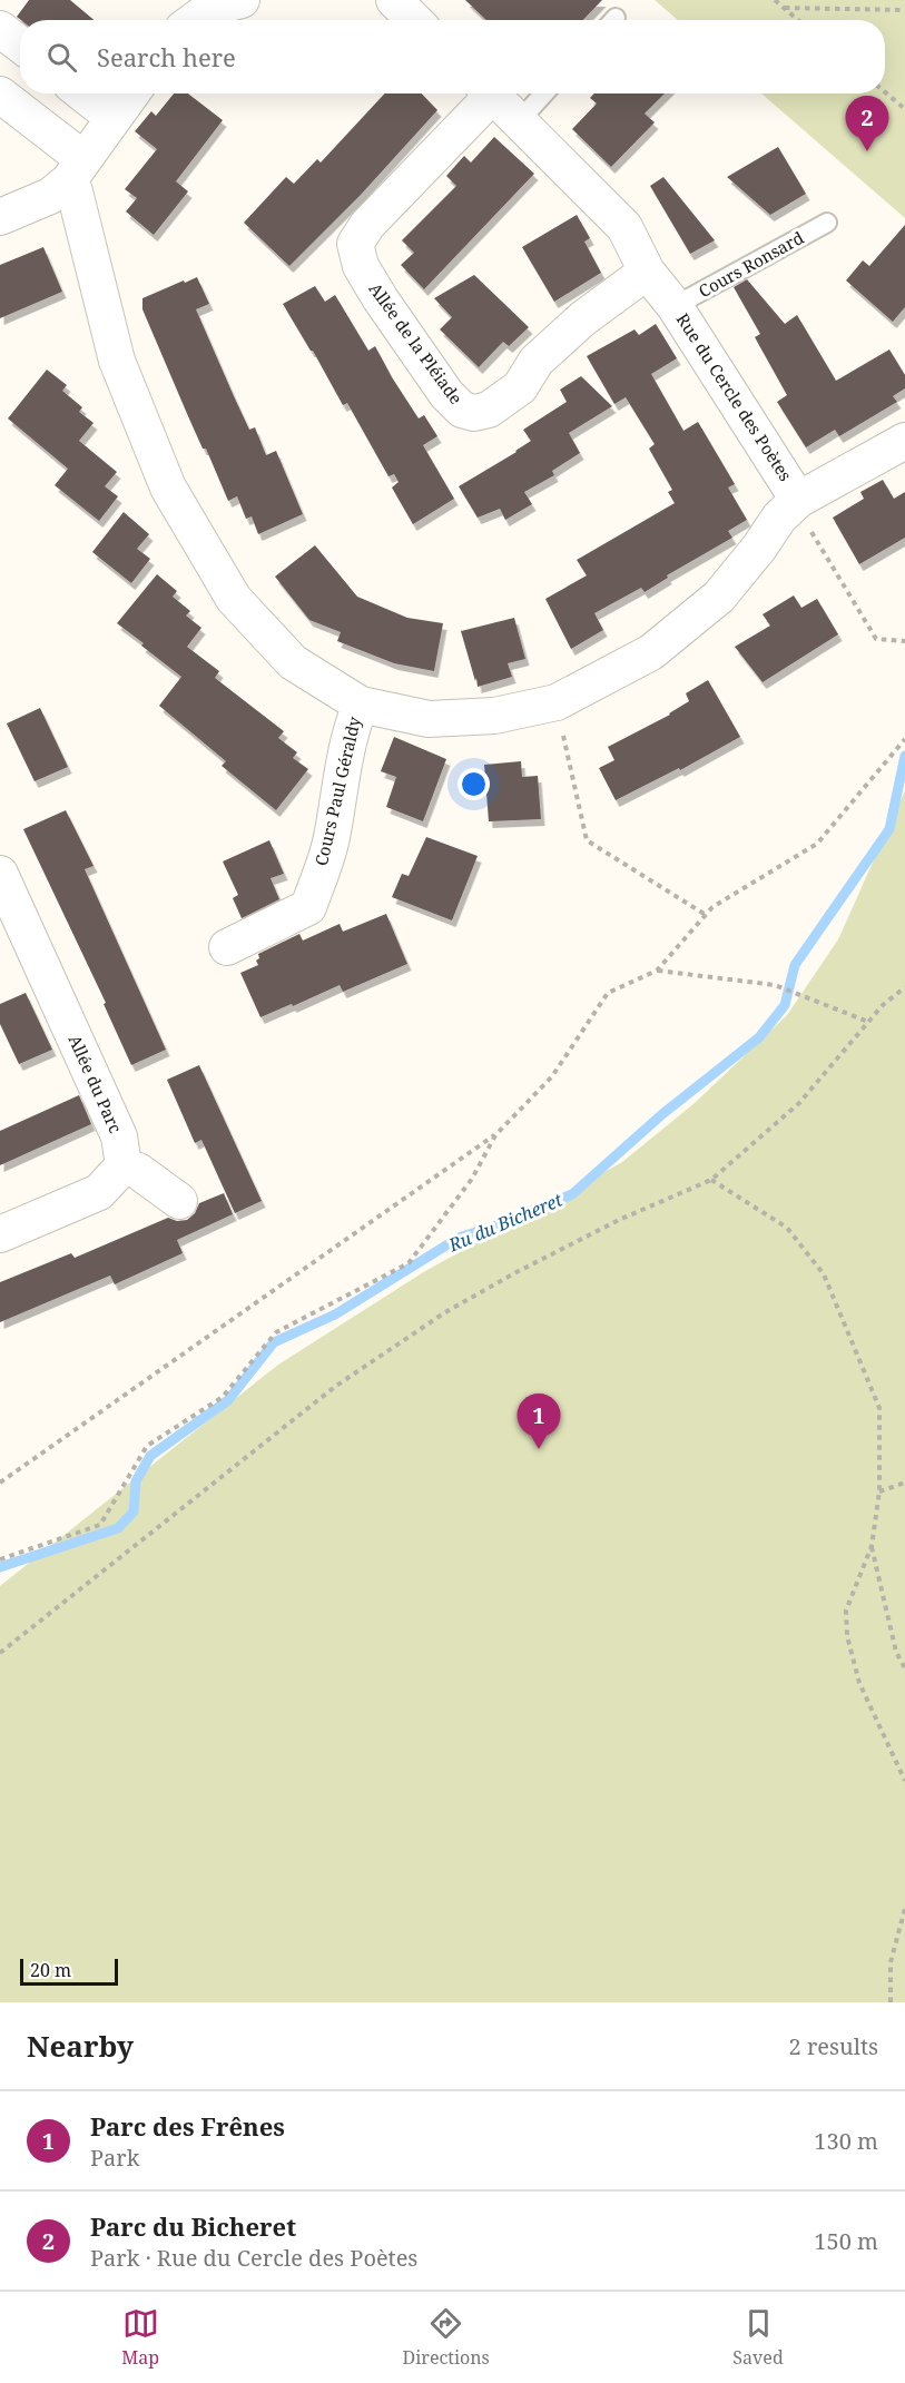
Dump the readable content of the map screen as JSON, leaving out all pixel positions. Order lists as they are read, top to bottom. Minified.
{"streets":{"street":["Allée de la Pléiade","Rue du Cercle des Poètes","Cours Paul Géraldy","Allée du Parc"],"lane":["Cours Ronsard"]},"crossings":[["Cours Ronsard","Rue du Cercle des Poètes"],["Allée de la Pléiade","Rue du Cercle des Poètes"],["Rue du Cercle des Poètes","Cours Paul Géraldy"]],"water":["Ru du Bicheret"],"scale_bar":"20 m","page":{"search":"Search here","pins":["2","1"],"scale":"20 m","heading":["Nearby","2 results"],"list":[{"mark":"1","name":"Parc des Frênes","note":"Park","value":"130 m"},{"mark":"2","name":"Parc du Bicheret","note":"Park · Rue du Cercle des Poètes","value":"150 m"}],"nav":["Map","Directions","Saved"]}}
